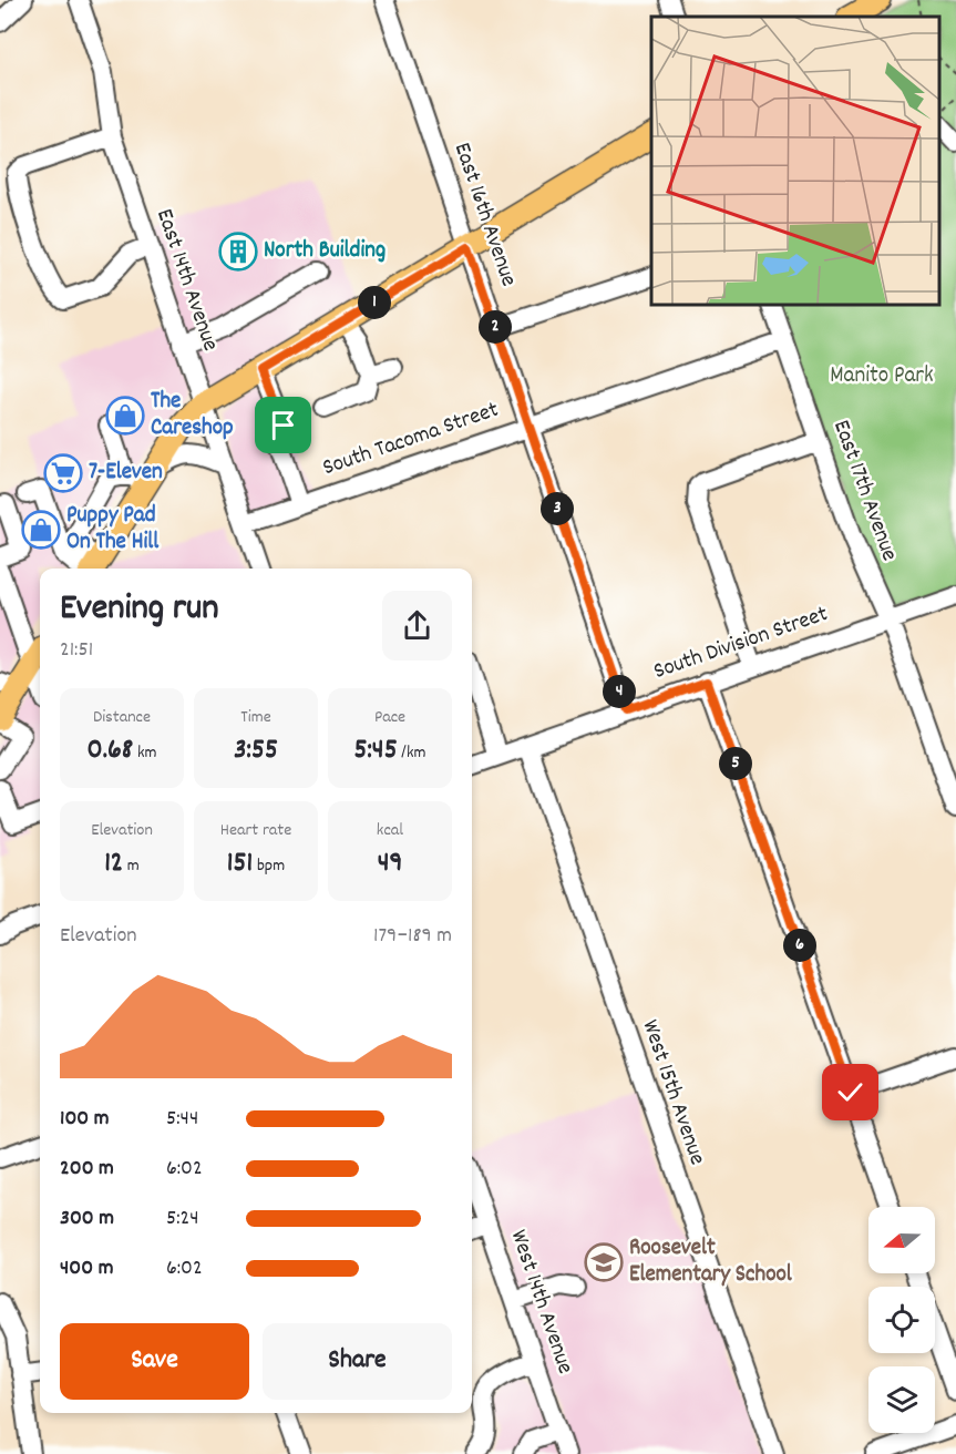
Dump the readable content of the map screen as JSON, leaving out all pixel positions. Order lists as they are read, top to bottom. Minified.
{"streets":{"street":["East 16th Avenue","East 14th Avenue","South Tacoma Street","East 17th Avenue","South Division Street","West 15th Avenue","West 14th Avenue"]},"crossings":[["East 16th Avenue","South Tacoma Street"],["East 16th Avenue","South Division Street"],["East 14th Avenue","South Tacoma Street"],["South Tacoma Street","East 17th Avenue"],["East 17th Avenue","South Division Street"],["South Division Street","West 15th Avenue"]],"parks":["Manito Park"],"places":{"building":["North Building"],"shop":["The Careshop","Puppy Pad On The Hill"],"supermarket":["7-Eleven"],"school or university":["Roosevelt Elementary School"]},"north":"left","page":{"pins":["1","2","3","4","5","6"],"heading":["Evening run","21:51"],"stats":[["Distance","0.68 km"],["Time","3:55"],["Pace","5:45 /km"],["Elevation","12 m"],["Heart rate","151 bpm"],["kcal","49"]],"chart":["Elevation","179–189 m"],"list":[{"name":"100 m","note":"5:44"},{"name":"200 m","note":"6:02"},{"name":"300 m","note":"5:24"},{"name":"400 m","note":"6:02"}],"buttons":["Save","Share"]}}
